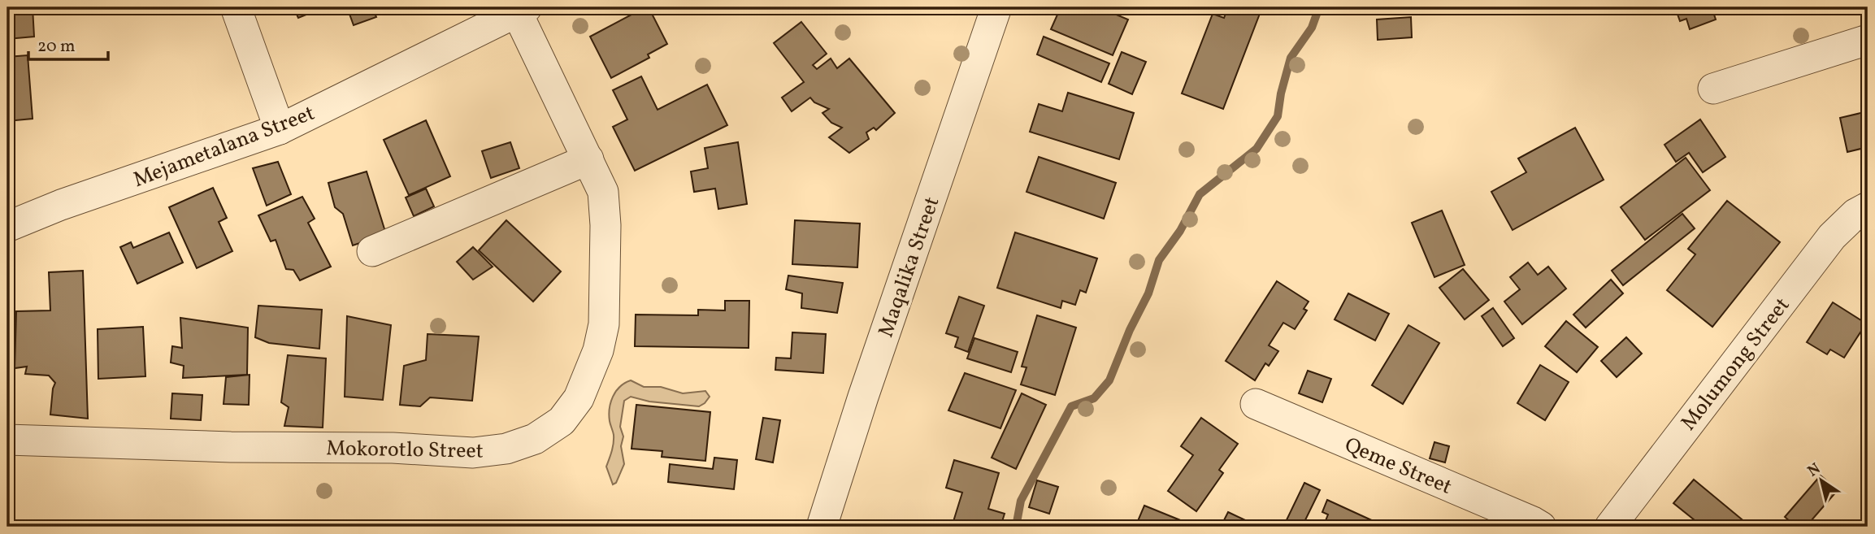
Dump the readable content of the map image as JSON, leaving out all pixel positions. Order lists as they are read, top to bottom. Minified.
{"streets":{"street":["Mejametalana Street","Maqalika Street","Molumong Street","Mokorotlo Street","Qeme Street"]},"crossings":[["Mejametalana Street","Mokorotlo Street"]],"scale_bar":"20 m","north":"top left"}
